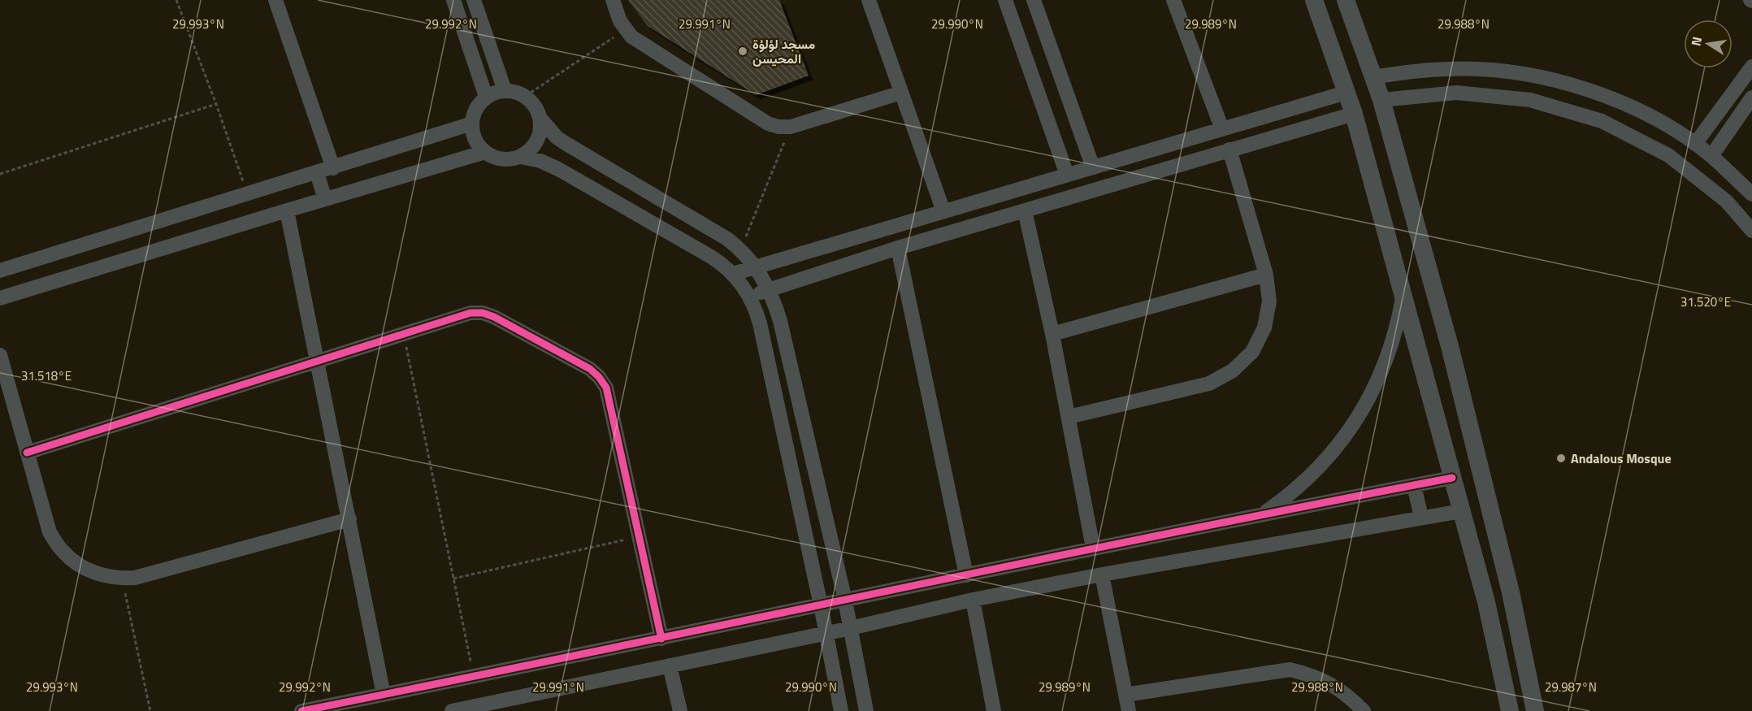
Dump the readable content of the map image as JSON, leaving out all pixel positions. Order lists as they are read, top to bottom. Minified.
{"places":["مسجد لؤلؤة المحيسن","Andalous Mosque"],"north":"left","coordinates":["29.993°N","29.992°N","29.991°N","29.990°N","29.989°N","29.988°N","31.520°E","31.518°E","29.987°N"]}
